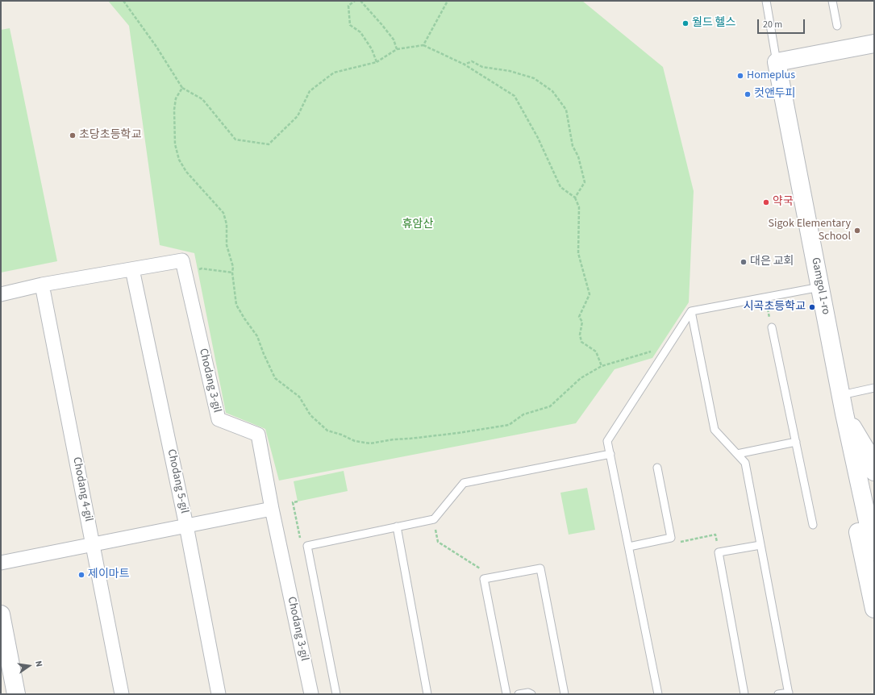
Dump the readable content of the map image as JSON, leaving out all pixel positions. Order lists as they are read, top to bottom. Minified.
{"streets":{"street":["Gamgol 1-ro","Chodang 3-gil","Chodang 5-gil","Chodang 4-gil"]},"crossings":[["Chodang 3-gil","Chodang 5-gil"],["Chodang 3-gil","Chodang 4-gil"]],"parks":["휴암산"],"places":["월드 헬스","Homeplus","컷앤두피","초당초등학교","약국","Sigok Elementary School","대은 교회","시곡초등학교","제이마트"],"scale_bar":"20 m","north":"right"}
